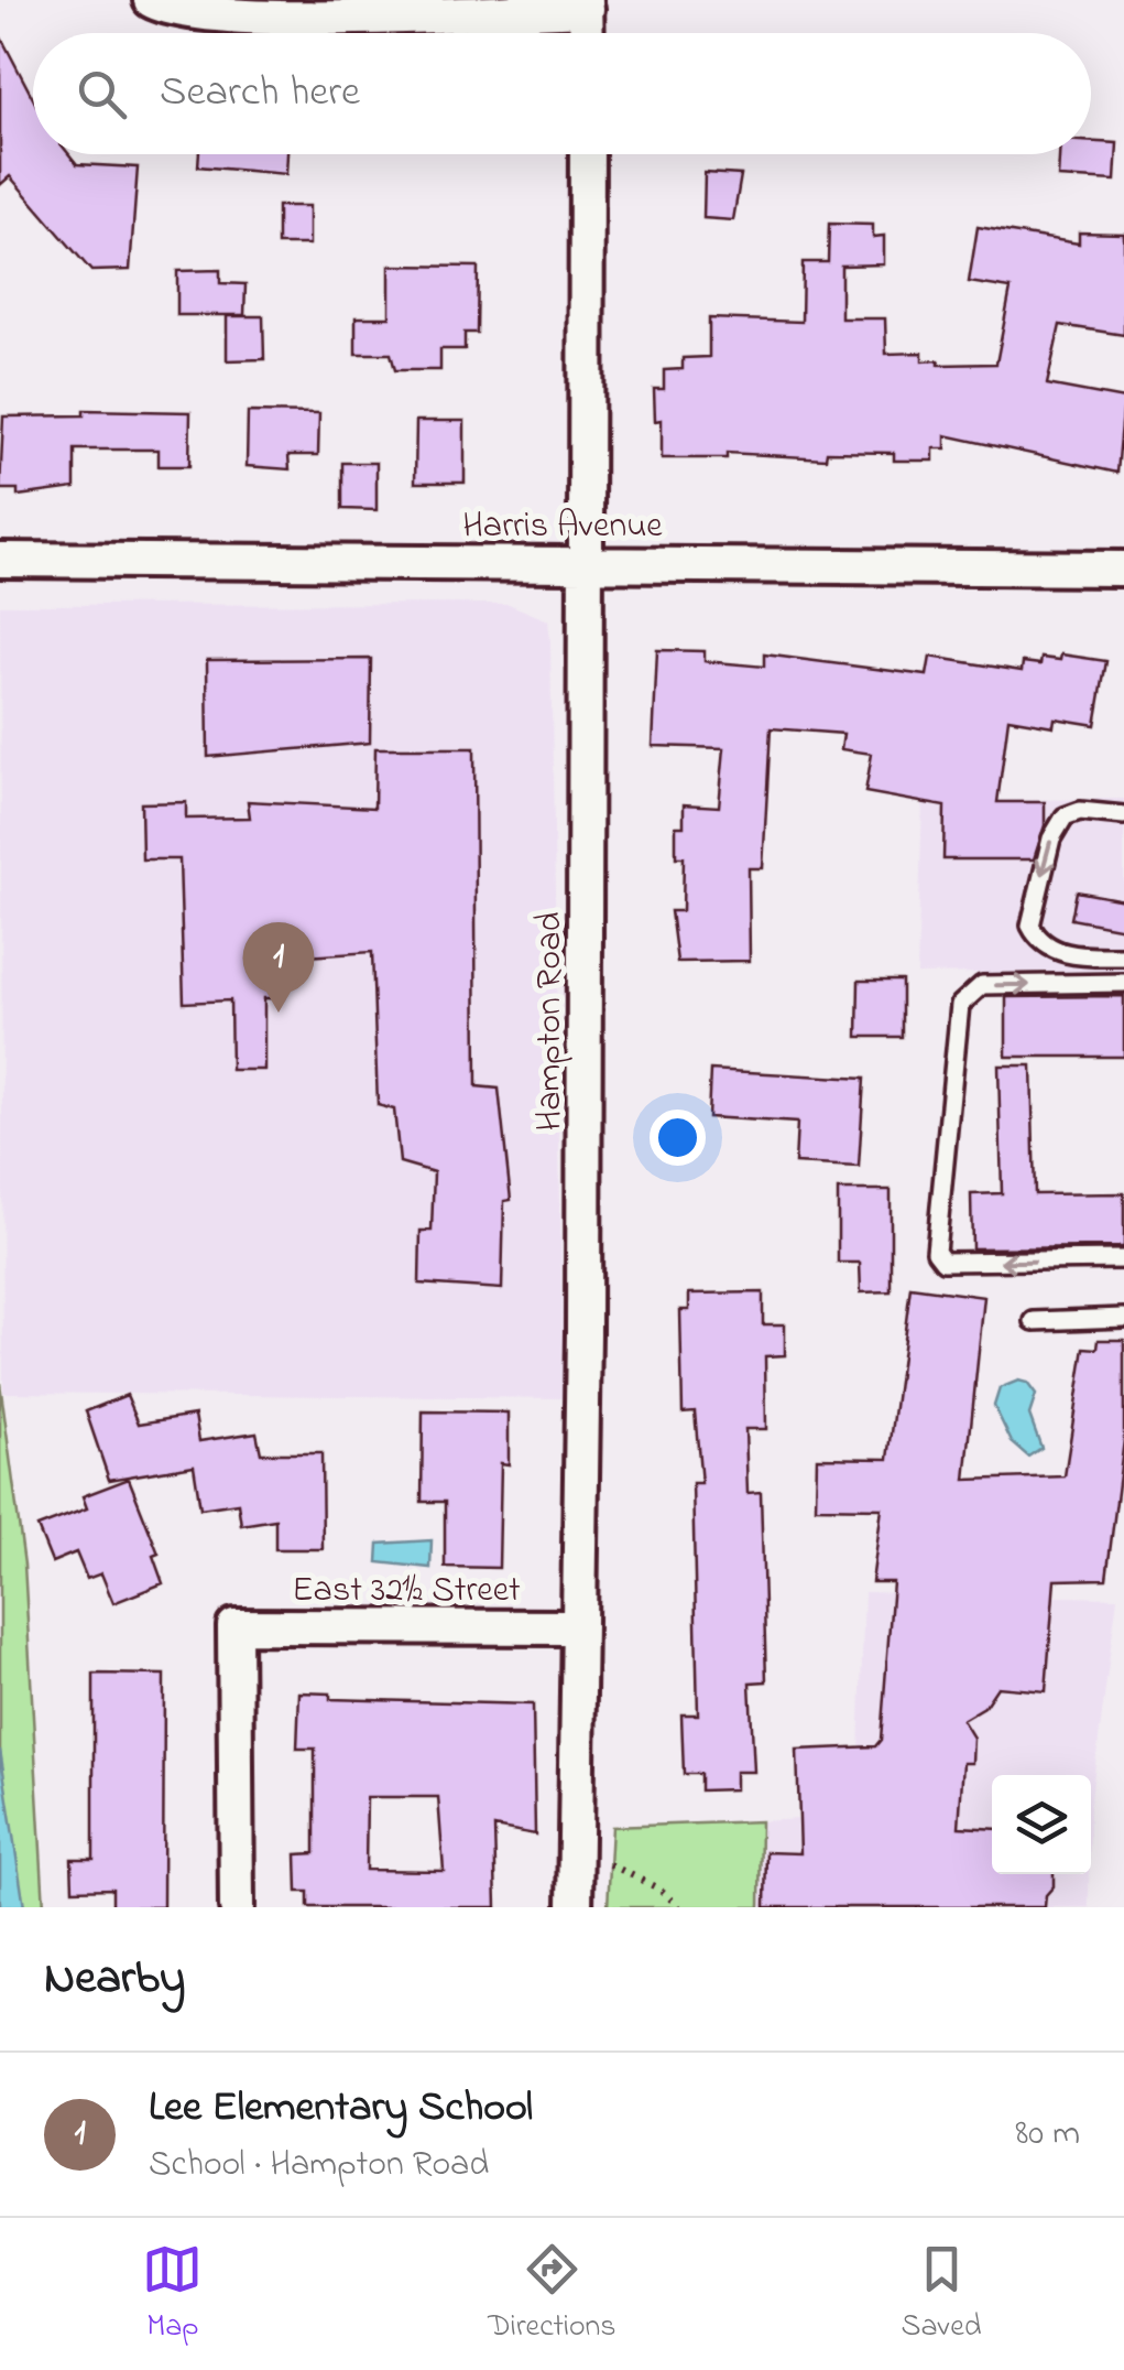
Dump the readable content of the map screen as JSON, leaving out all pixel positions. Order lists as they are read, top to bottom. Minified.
{"streets":{"street":["Harris Avenue","Hampton Road","East 32½ Street"]},"crossings":[["Harris Avenue","Hampton Road"],["Hampton Road","East 32½ Street"]],"page":{"search":"Search here","pins":"1","heading":"Nearby","list":[{"mark":"1","name":"Lee Elementary School","note":"School · Hampton Road","value":"80 m"}],"nav":["Map","Directions","Saved"]}}
